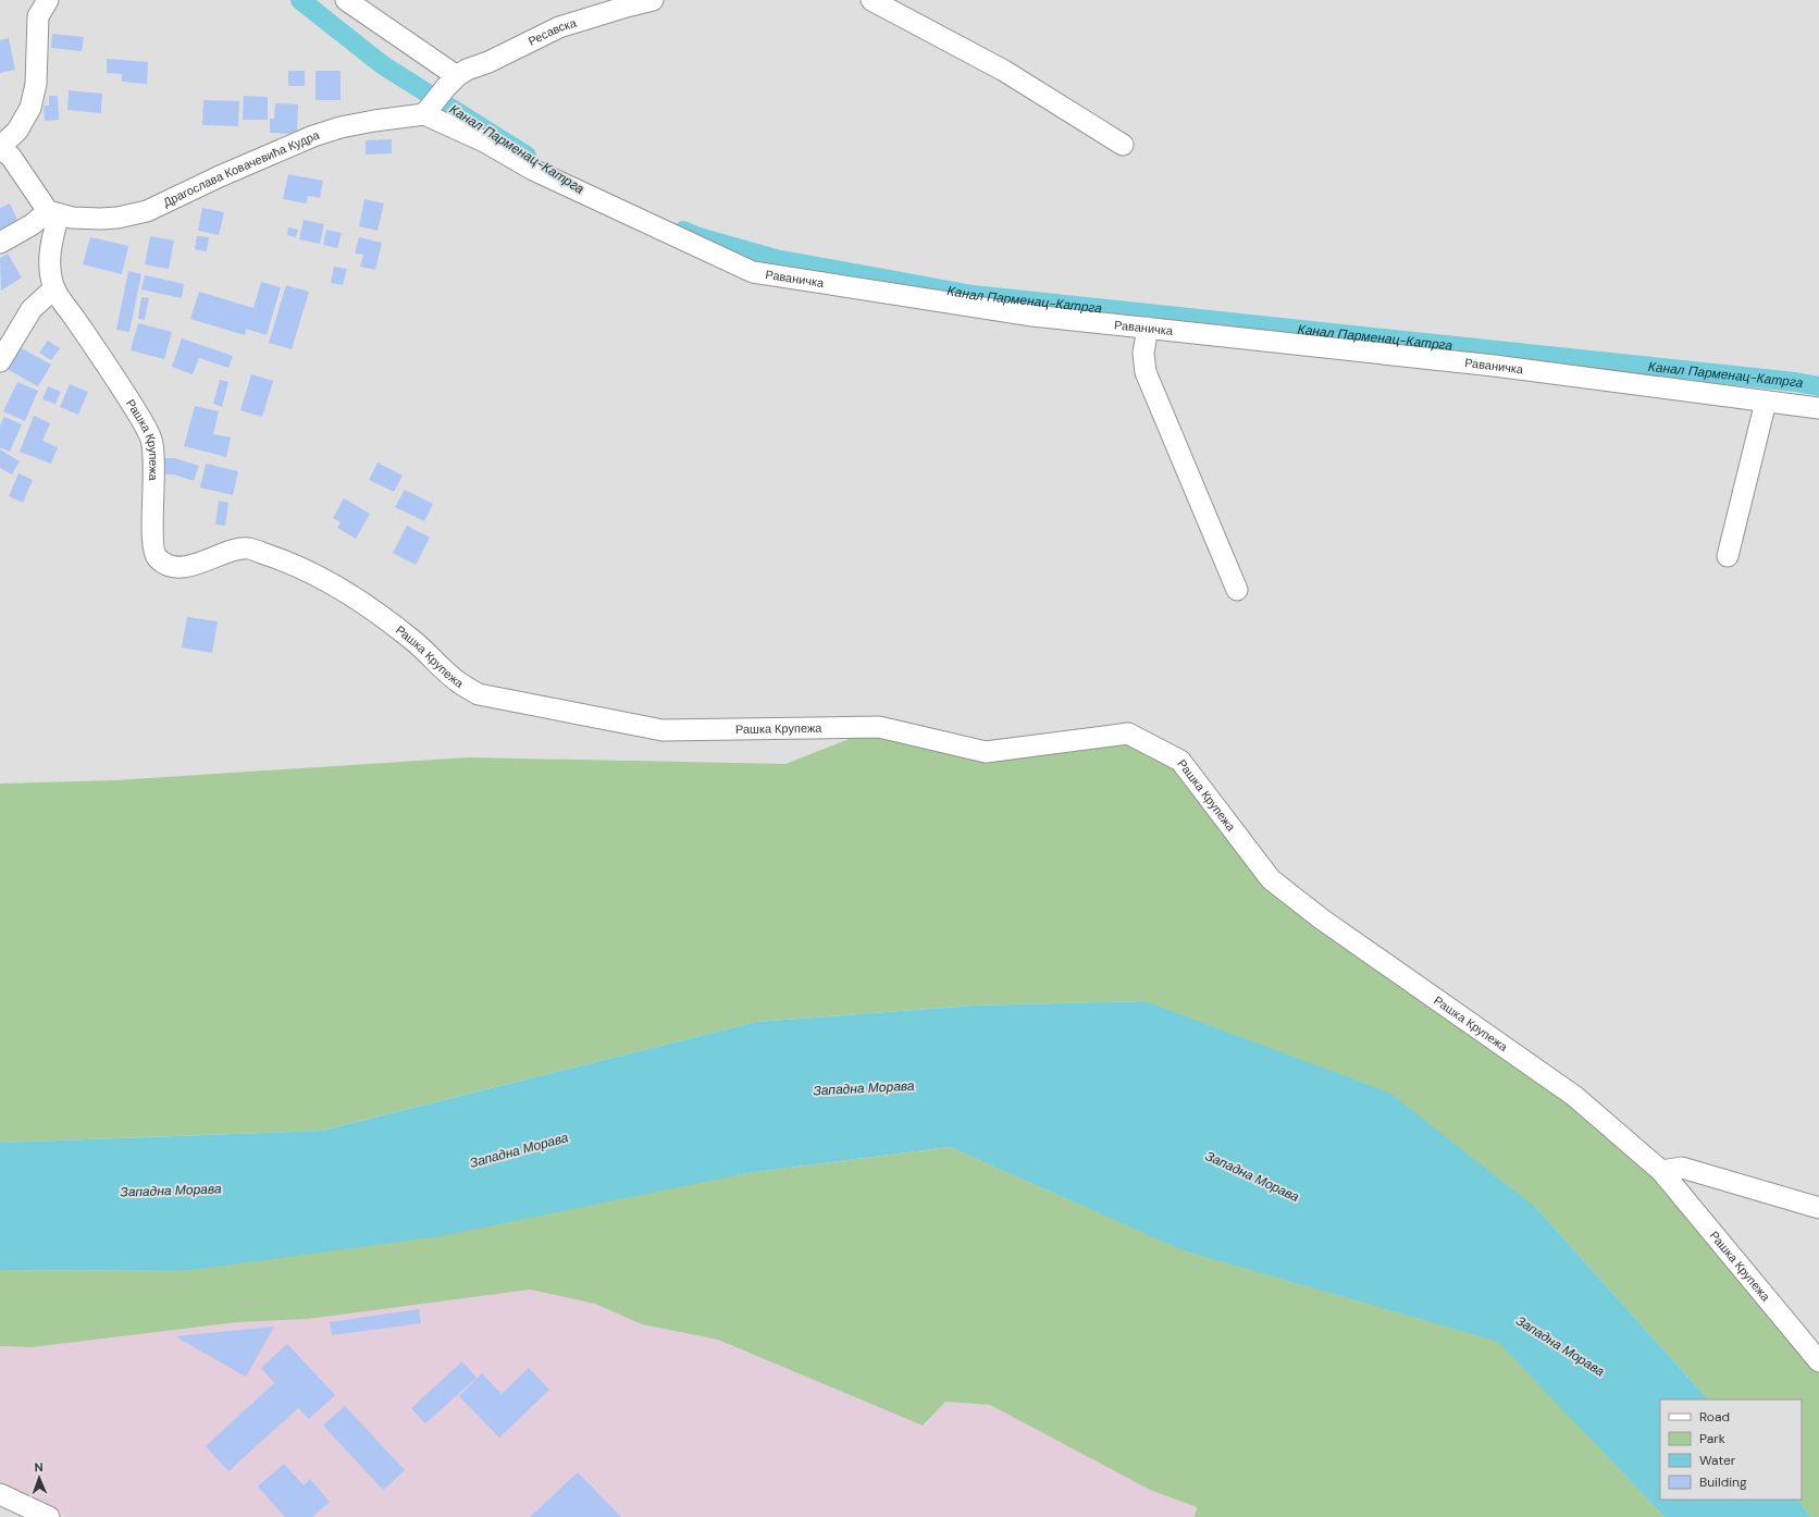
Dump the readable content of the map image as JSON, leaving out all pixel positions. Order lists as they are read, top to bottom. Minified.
{"streets":{"street":["Ресавска","Драгослава Ковачевића Кудра","Раваничка","Рашка Крупежа"]},"crossings":[["Драгослава Ковачевића Кудра","Раваничка"],["Драгослава Ковачевића Кудра","Рашка Крупежа"]],"water":["Канал Парменац-Катрга","Западна Морава"],"legend":["Road","Park","Water","Building"],"north":"top"}
